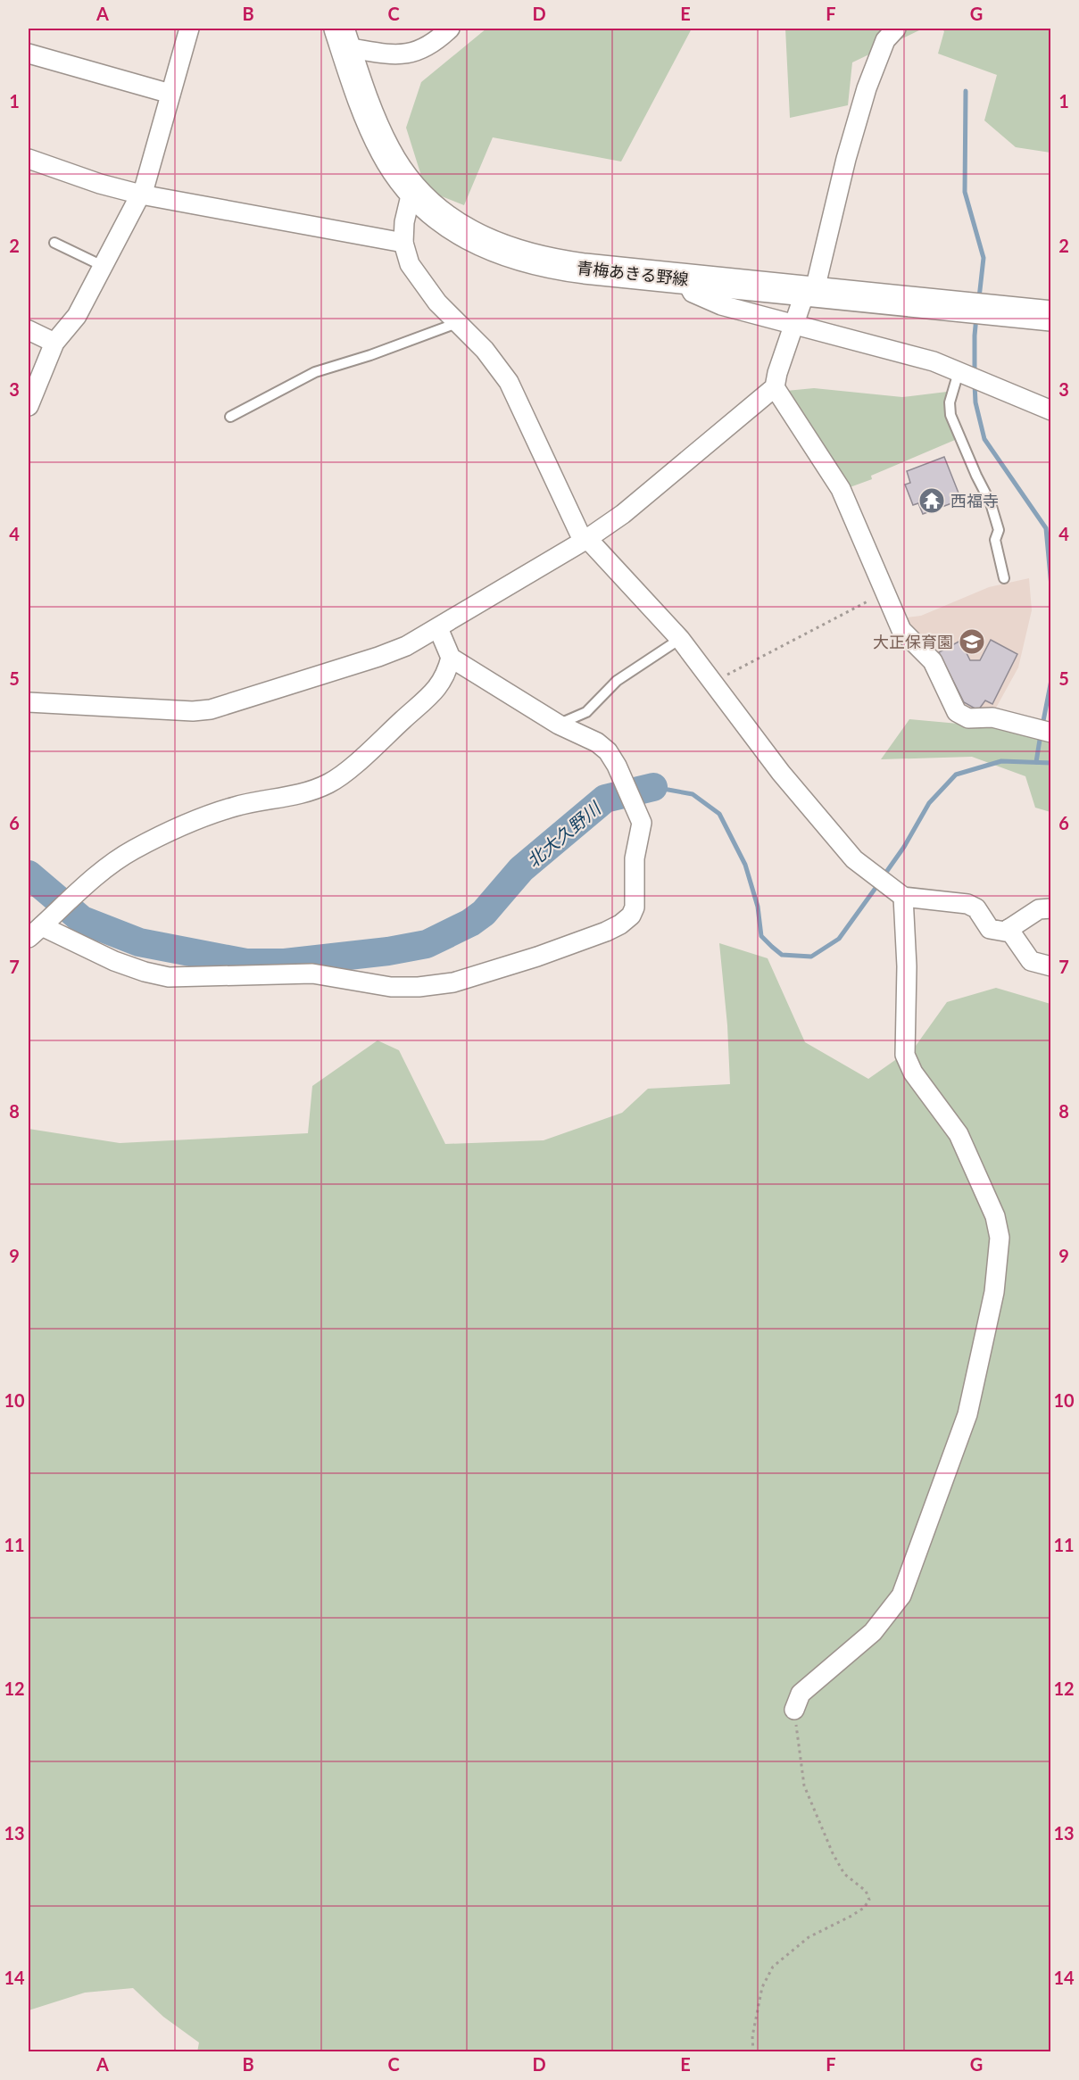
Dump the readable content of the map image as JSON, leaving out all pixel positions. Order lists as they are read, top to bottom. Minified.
{"streets":{"main road":["青梅あきる野線"]},"water":["北大久野川"],"places":{"temple":["西福寺"],"school or university":["大正保育園"]},"grid":{"columns":["A","B","C","D","E","F","G"],"rows":["1","2","3","4","5","6","7","8","9","10","11","12","13","14"]}}
